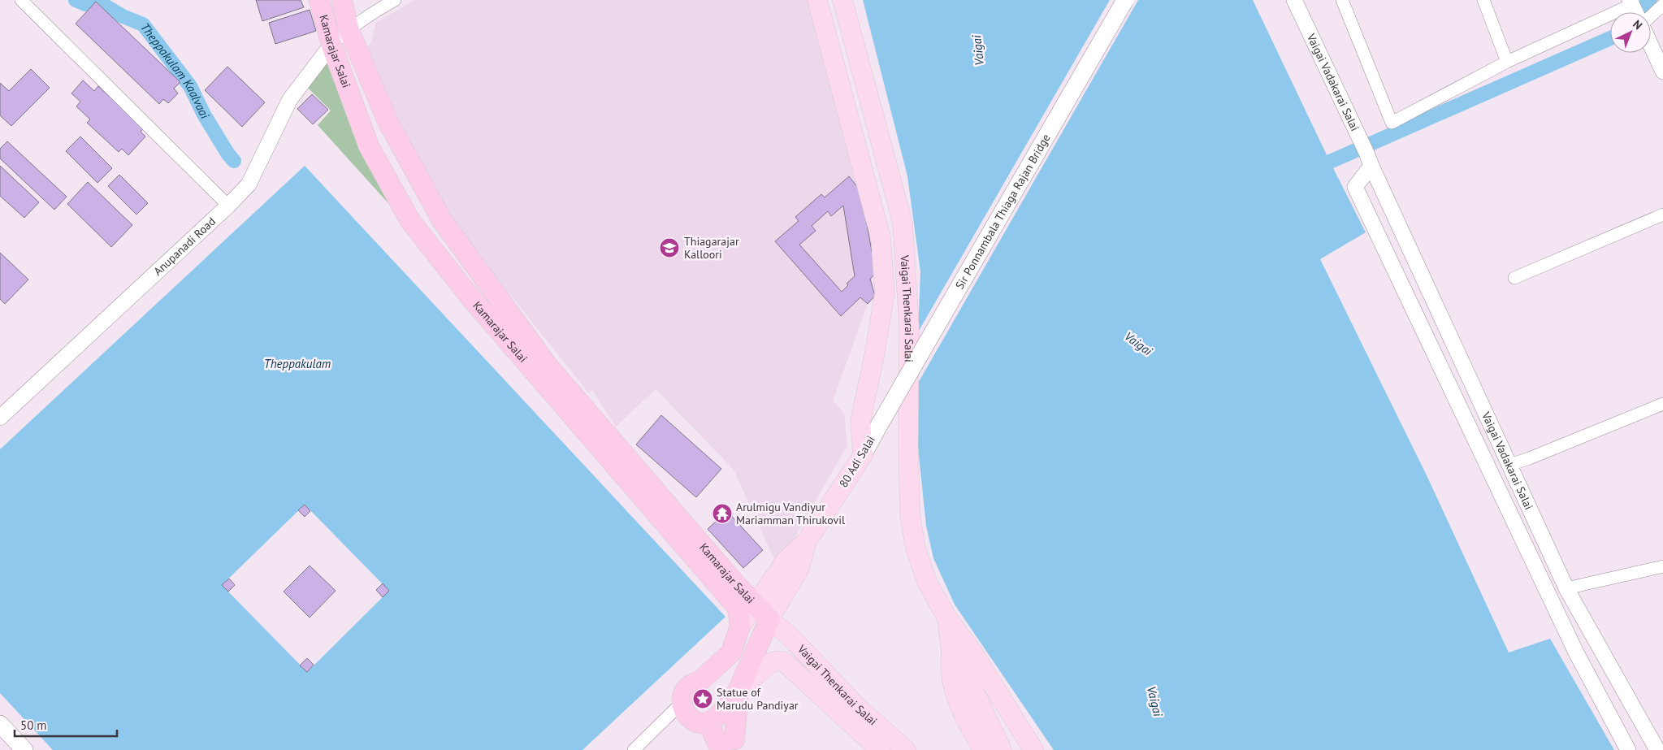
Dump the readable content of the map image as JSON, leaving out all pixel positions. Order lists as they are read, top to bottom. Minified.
{"streets":{"highway":["Kamarajar Salai"],"main road":["Sir Ponnambala Thiaga Rajan Bridge","Vaigai Thenkarai Salai","80 Adi Salai"],"street":["Vaigai Vadakarai Salai","Anupanadi Road"]},"crossings":[["Kamarajar Salai","Anupanadi Road"],["Kamarajar Salai","Vaigai Thenkarai Salai"],["Kamarajar Salai","80 Adi Salai"],["Sir Ponnambala Thiaga Rajan Bridge","80 Adi Salai"],["Vaigai Thenkarai Salai","80 Adi Salai"]],"water":["Vaigai","Theppakulam Kaalvaai","Theppakulam"],"places":{"school or university":["Thiagarajar Kalloori"],"temple":["Arulmigu Vandiyur Mariamman Thirukovil"],"place":["Statue of Marudu Pandiyar"]},"scale_bar":"50 m","north":"top right"}
